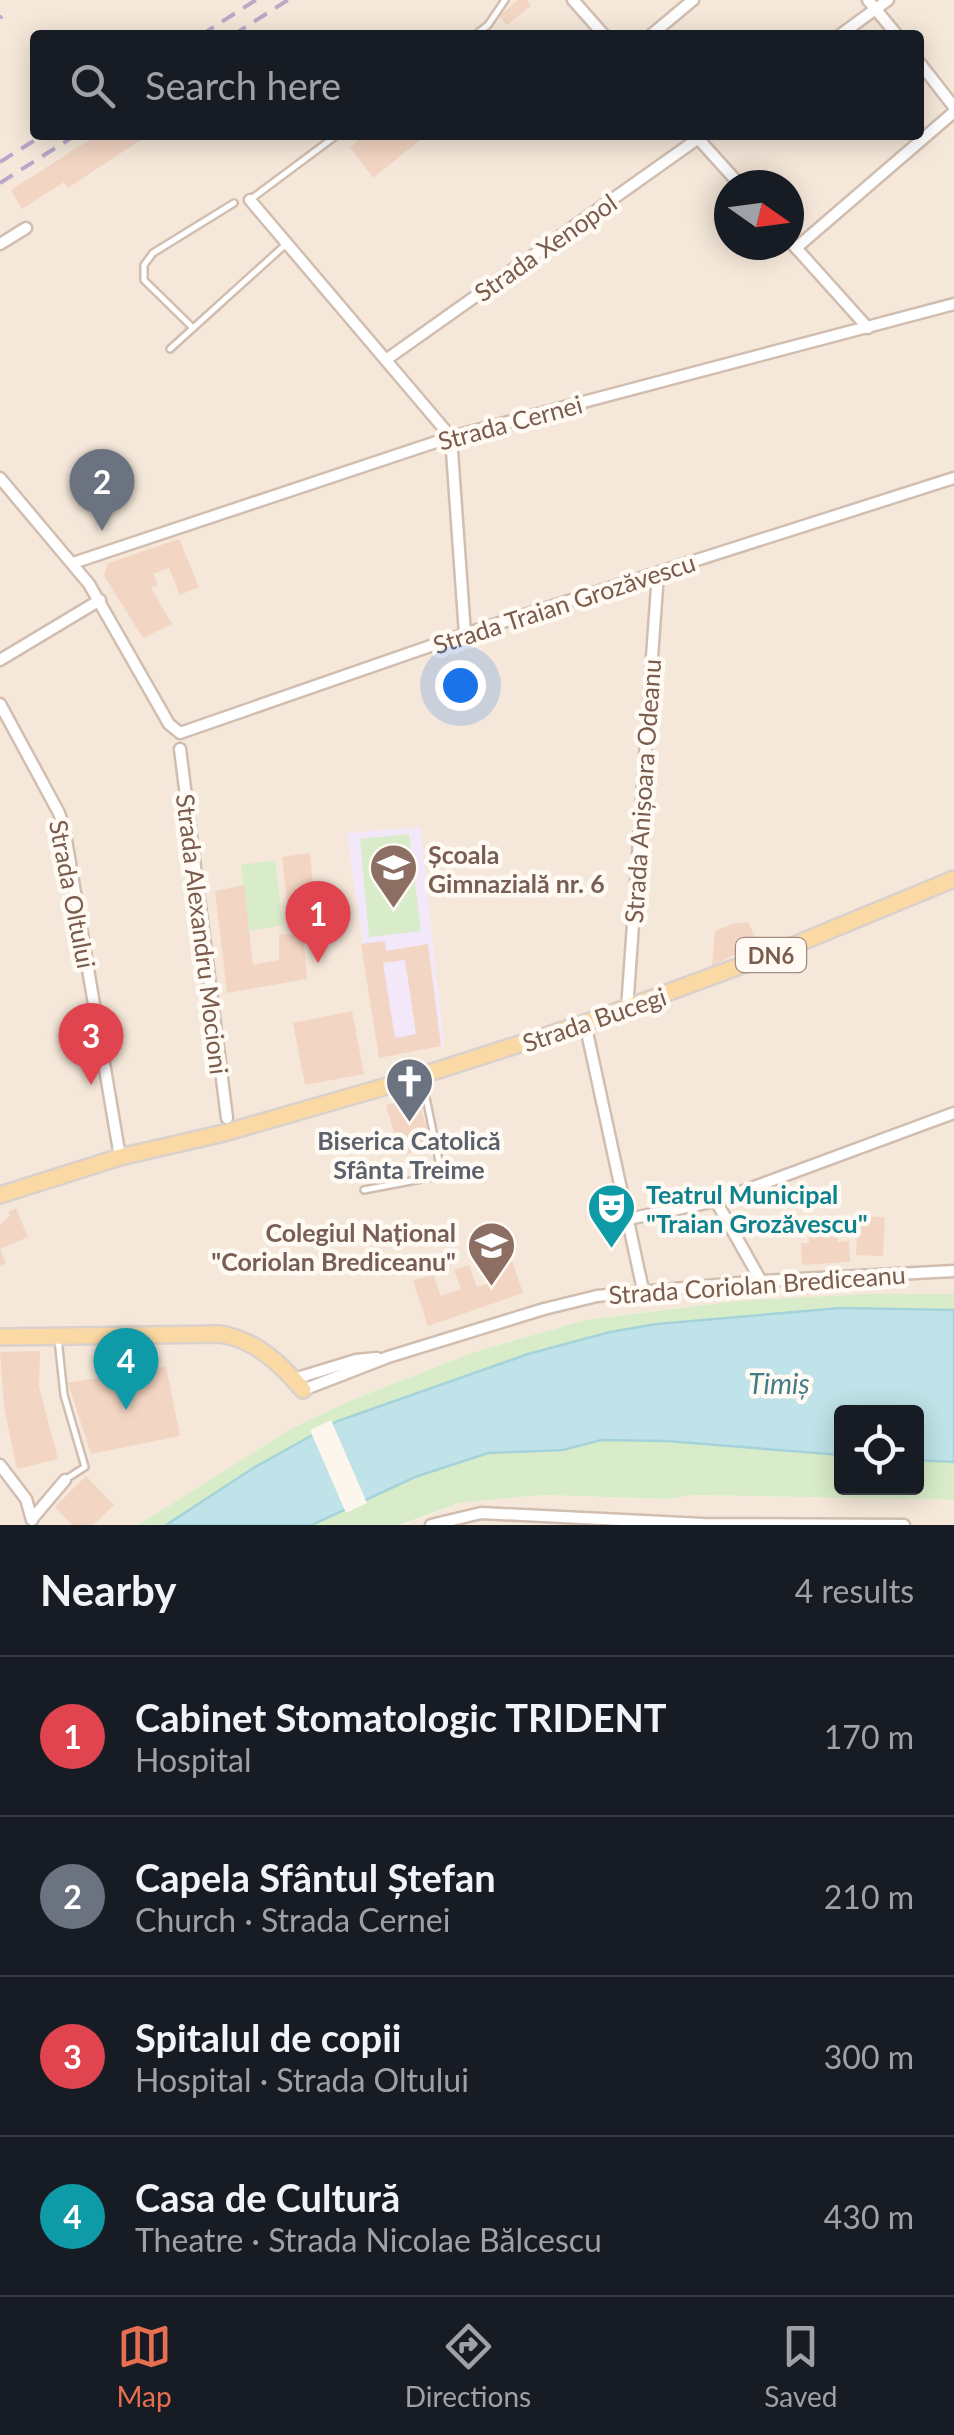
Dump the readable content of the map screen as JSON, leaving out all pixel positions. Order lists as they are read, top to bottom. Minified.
{"streets":{"main road":["DN6","Strada Bucegi"],"street":["Strada Xenopol","Strada Cernei","Strada Traian Grozăvescu","Strada Anișoara Odeanu","Strada Oltului","Strada Alexandru Mocioni","Strada Coriolan Brediceanu"]},"crossings":[["Strada Traian Grozăvescu","Strada Anișoara Odeanu"],["Strada Anișoara Odeanu","Strada Bucegi"],["Strada Oltului","DN6"],["Strada Alexandru Mocioni","DN6"],["Strada Alexandru Mocioni","Strada Bucegi"],["DN6","Strada Bucegi"]],"water":["Timiș"],"places":{"school or university":["Școala Gimnazială nr. 6","Colegiul Național \"Coriolan Brediceanu\""],"church":["Biserica Catolică Sfânta Treime"],"theatre":["Teatrul Municipal \"Traian Grozăvescu\""]},"north":"right","page":{"search":"Search here","pins":["2","1","3","4"],"heading":["Nearby","4 results"],"list":[{"mark":"1","name":"Cabinet Stomatologic TRIDENT","note":"Hospital","value":"170 m"},{"mark":"2","name":"Capela Sfântul Ștefan","note":"Church · Strada Cernei","value":"210 m"},{"mark":"3","name":"Spitalul de copii","note":"Hospital · Strada Oltului","value":"300 m"},{"mark":"4","name":"Casa de Cultură","note":"Theatre · Strada Nicolae Bălcescu","value":"430 m"}],"nav":["Map","Directions","Saved"]}}
